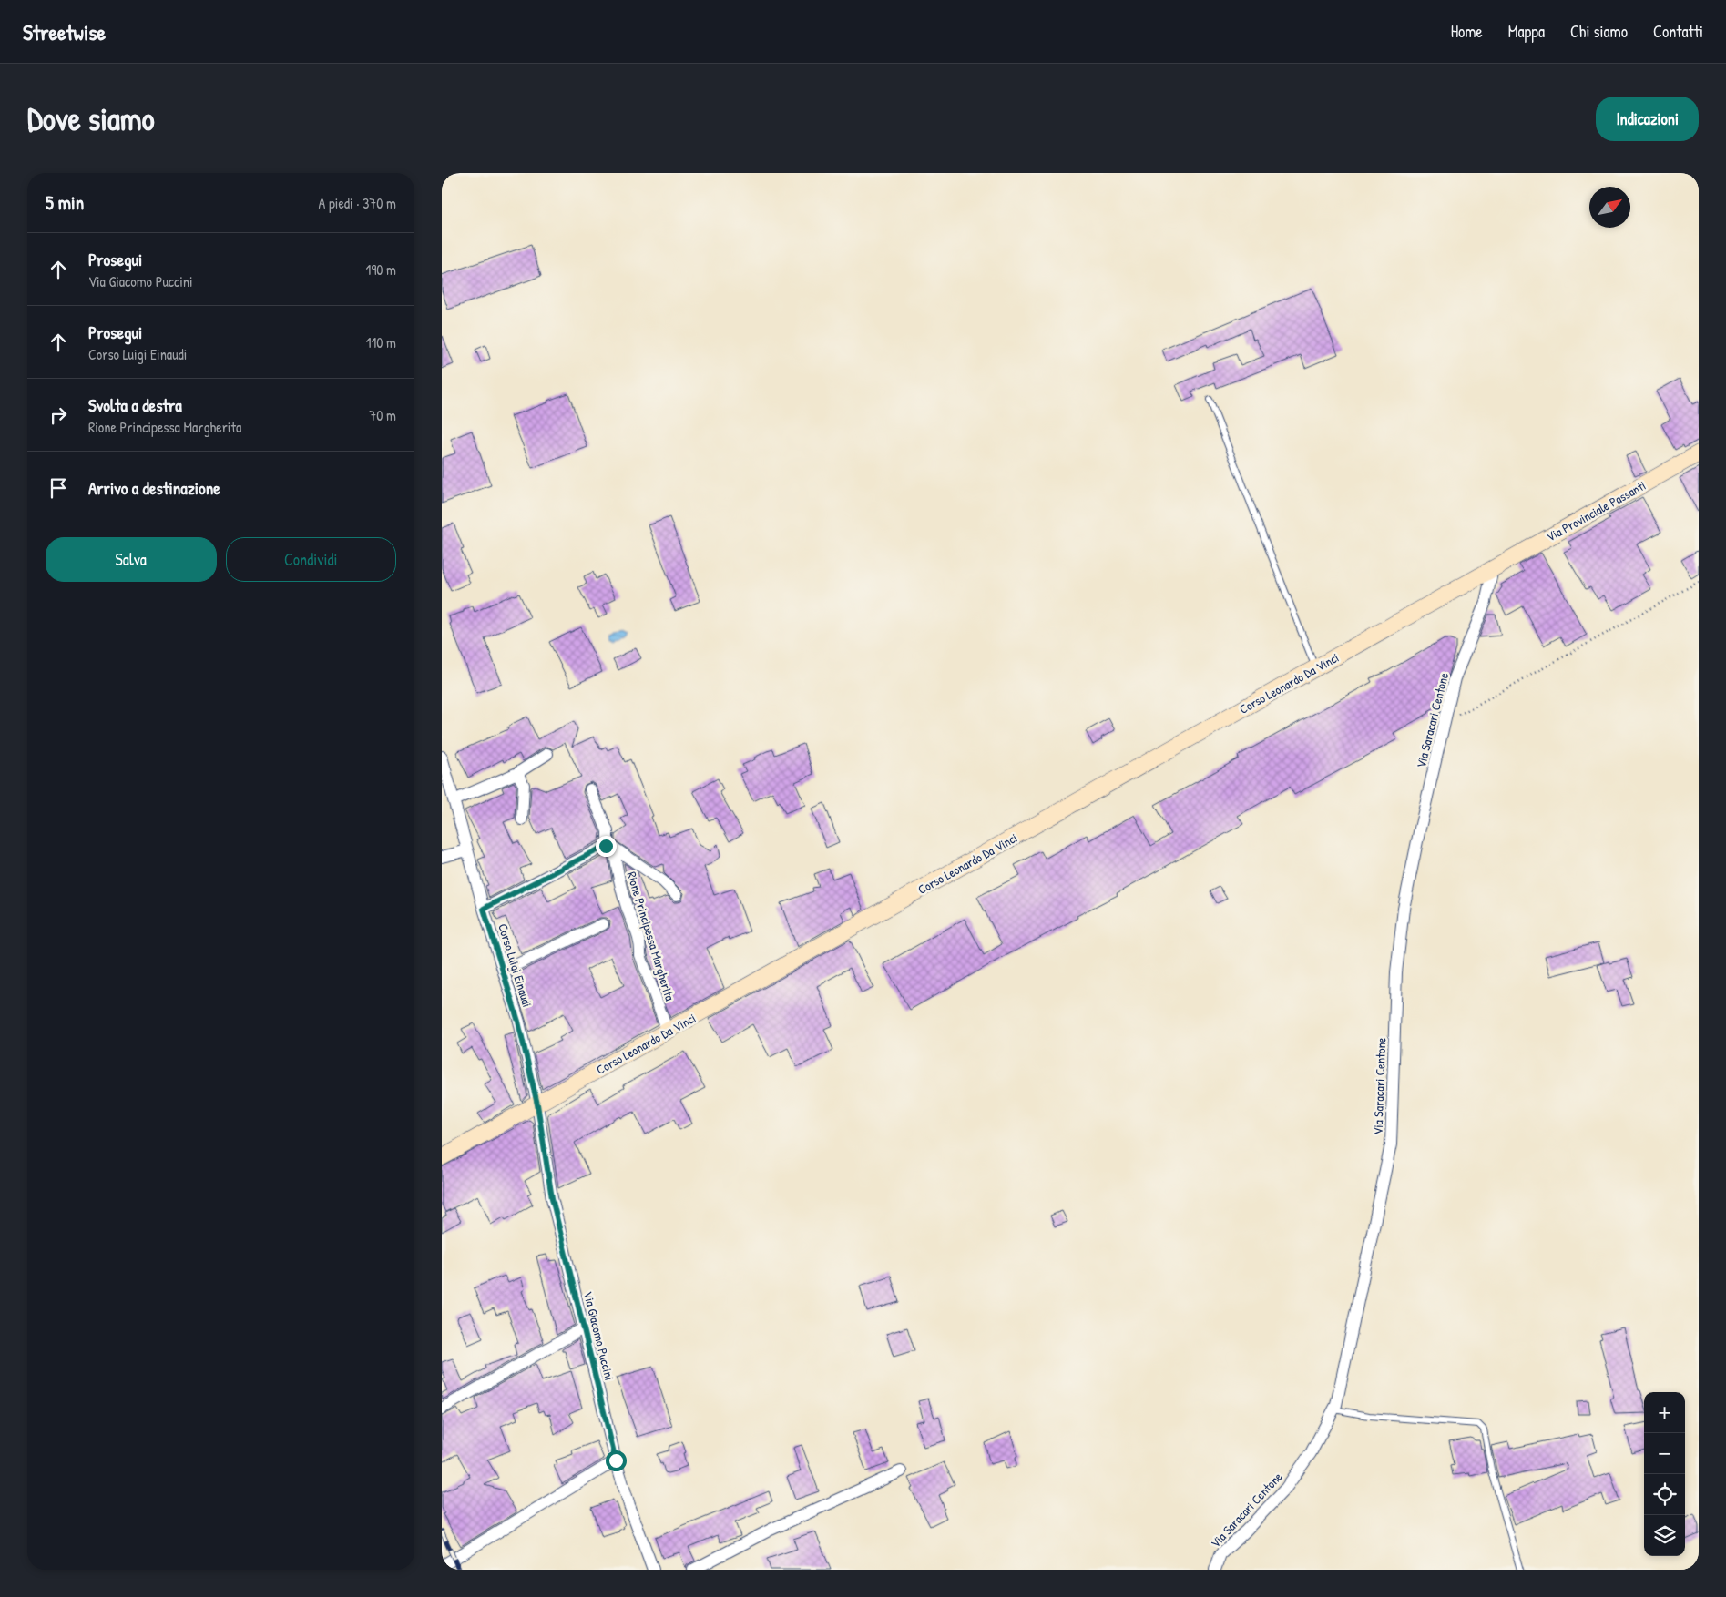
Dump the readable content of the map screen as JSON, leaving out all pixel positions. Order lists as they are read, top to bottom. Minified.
{"streets":{"main road":["Via Provinciale Passanti","Corso Leonardo Da Vinci"],"street":["Via Saracari Centone","Rione Principessa Margherita","Corso Luigi Einaudi","Via Giacomo Puccini"]},"crossings":[["Via Provinciale Passanti","Corso Leonardo Da Vinci"],["Via Provinciale Passanti","Via Saracari Centone"],["Corso Leonardo Da Vinci","Via Saracari Centone"],["Corso Leonardo Da Vinci","Rione Principessa Margherita"],["Corso Leonardo Da Vinci","Corso Luigi Einaudi"],["Corso Leonardo Da Vinci","Via Giacomo Puccini"],["Corso Luigi Einaudi","Via Giacomo Puccini"]],"north":"top right","page":{"header":"Streetwise","nav":["Home","Mappa","Chi siamo","Contatti"],"buttons":["Indicazioni",["Salva","Condividi"]],"title":"Dove siamo","heading":["5 min","A piedi · 370 m"],"list":[["Prosegui","Via Giacomo Puccini","190 m"],["Prosegui","Corso Luigi Einaudi","110 m"],["Svolta a destra","Rione Principessa Margherita","70 m"],"Arrivo a destinazione"],"map_buttons":["+","−"]}}
